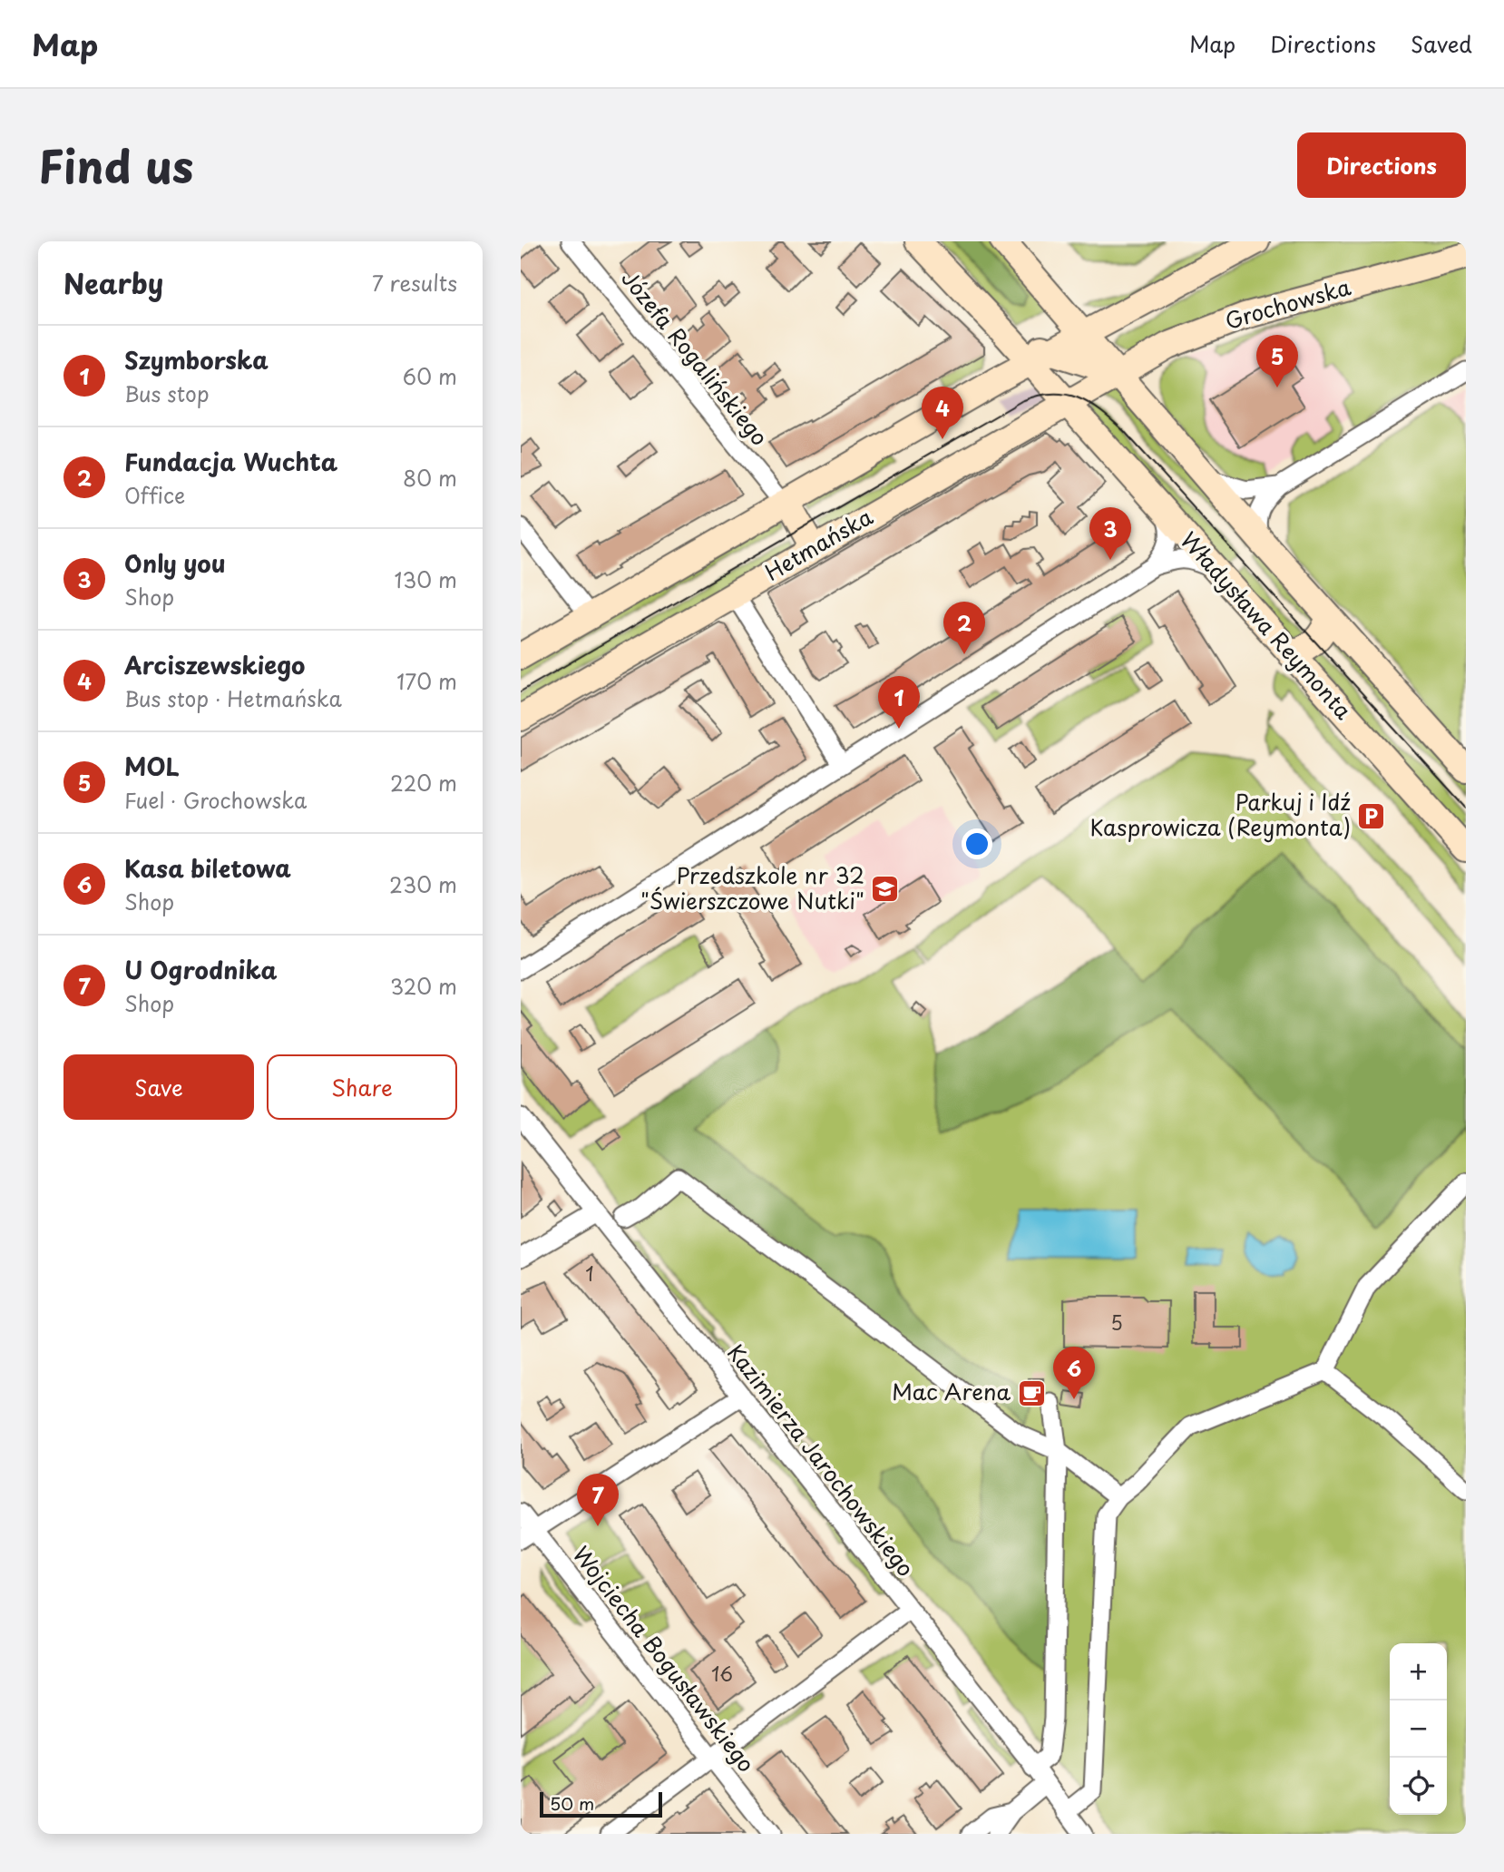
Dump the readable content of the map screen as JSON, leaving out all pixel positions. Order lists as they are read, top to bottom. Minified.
{"streets":{"main road":["Grochowska","Hetmańska","Władysława Reymonta"],"street":["Józefa Rogalińskiego","Kazimierza Jarochowskiego","Wojciecha Bogusławskiego"]},"crossings":[["Grochowska","Hetmańska"],["Hetmańska","Władysława Reymonta"]],"places":{"parking":["Parkuj i Idź Kasprowicza (Reymonta)"],"school or university":["Przedszkole nr 32 \"Świerszczowe Nutki\""],"cafe":["Mac Arena"]},"house_numbers":["1","5","16"],"scale_bar":"50 m","page":{"header":"Map","nav":["Map","Directions","Saved"],"title":"Find us","buttons":["Directions",["Save","Share"]],"heading":["Nearby","7 results"],"list":[{"mark":"1","name":"Szymborska","note":"Bus stop","value":"60 m"},{"mark":"2","name":"Fundacja Wuchta","note":"Office","value":"80 m"},{"mark":"3","name":"Only you","note":"Shop","value":"130 m"},{"mark":"4","name":"Arciszewskiego","note":"Bus stop · Hetmańska","value":"170 m"},{"mark":"5","name":"MOL","note":"Fuel · Grochowska","value":"220 m"},{"mark":"6","name":"Kasa biletowa","note":"Shop","value":"230 m"},{"mark":"7","name":"U Ogrodnika","note":"Shop","value":"320 m"}],"pins":["5","4","3","2","1","6","7"],"map_buttons":["+","−"],"scale":"50 m"}}
